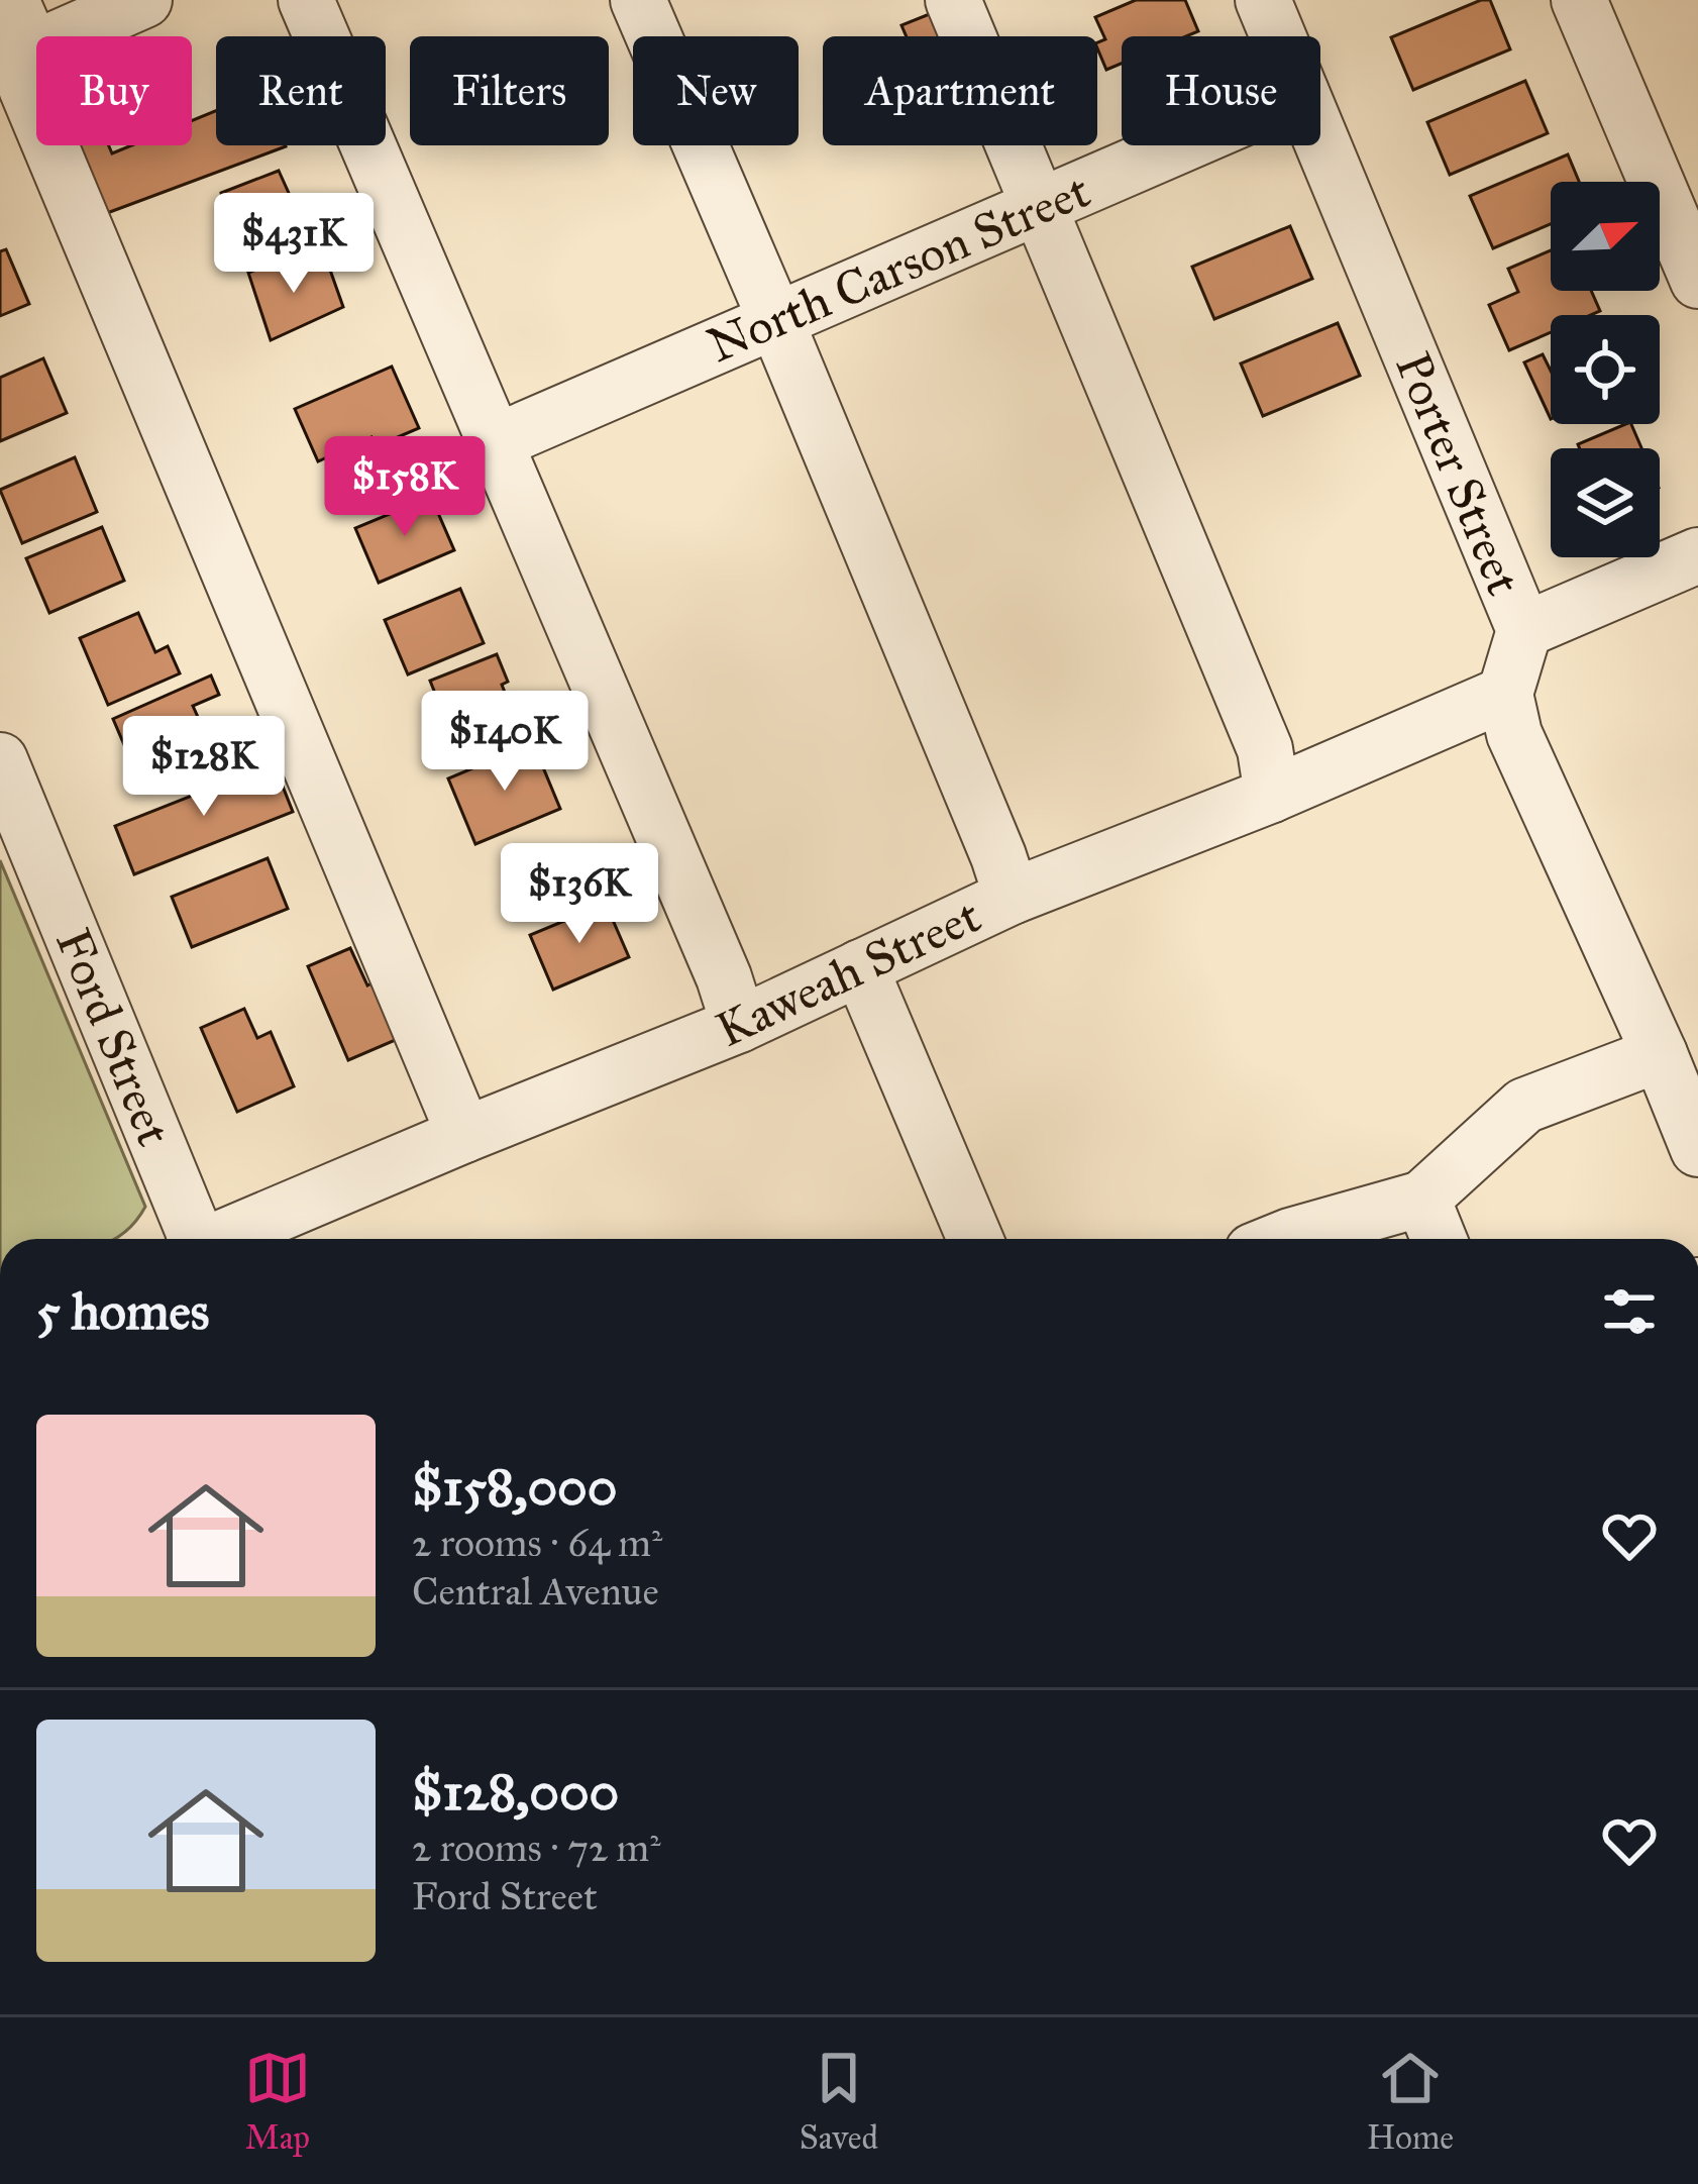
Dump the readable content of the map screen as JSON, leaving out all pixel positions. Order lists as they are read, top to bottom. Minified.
{"streets":{"street":["North Carson Street","Porter Street","Kaweah Street","Ford Street"]},"crossings":[["Porter Street","Kaweah Street"]],"north":"top right","page":{"chip":["Buy","Rent","Filters","New","Apartment","House"],"price":["$431K","$158K","$140K","$128K","$136K"],"heading":"5 homes","list":[{"name":"$158,000","note":"2 rooms · 64 m² · Central Avenue"},{"name":"$128,000","note":"2 rooms · 72 m² · Ford Street"}],"tabs":["Map","Saved","Home"]}}
